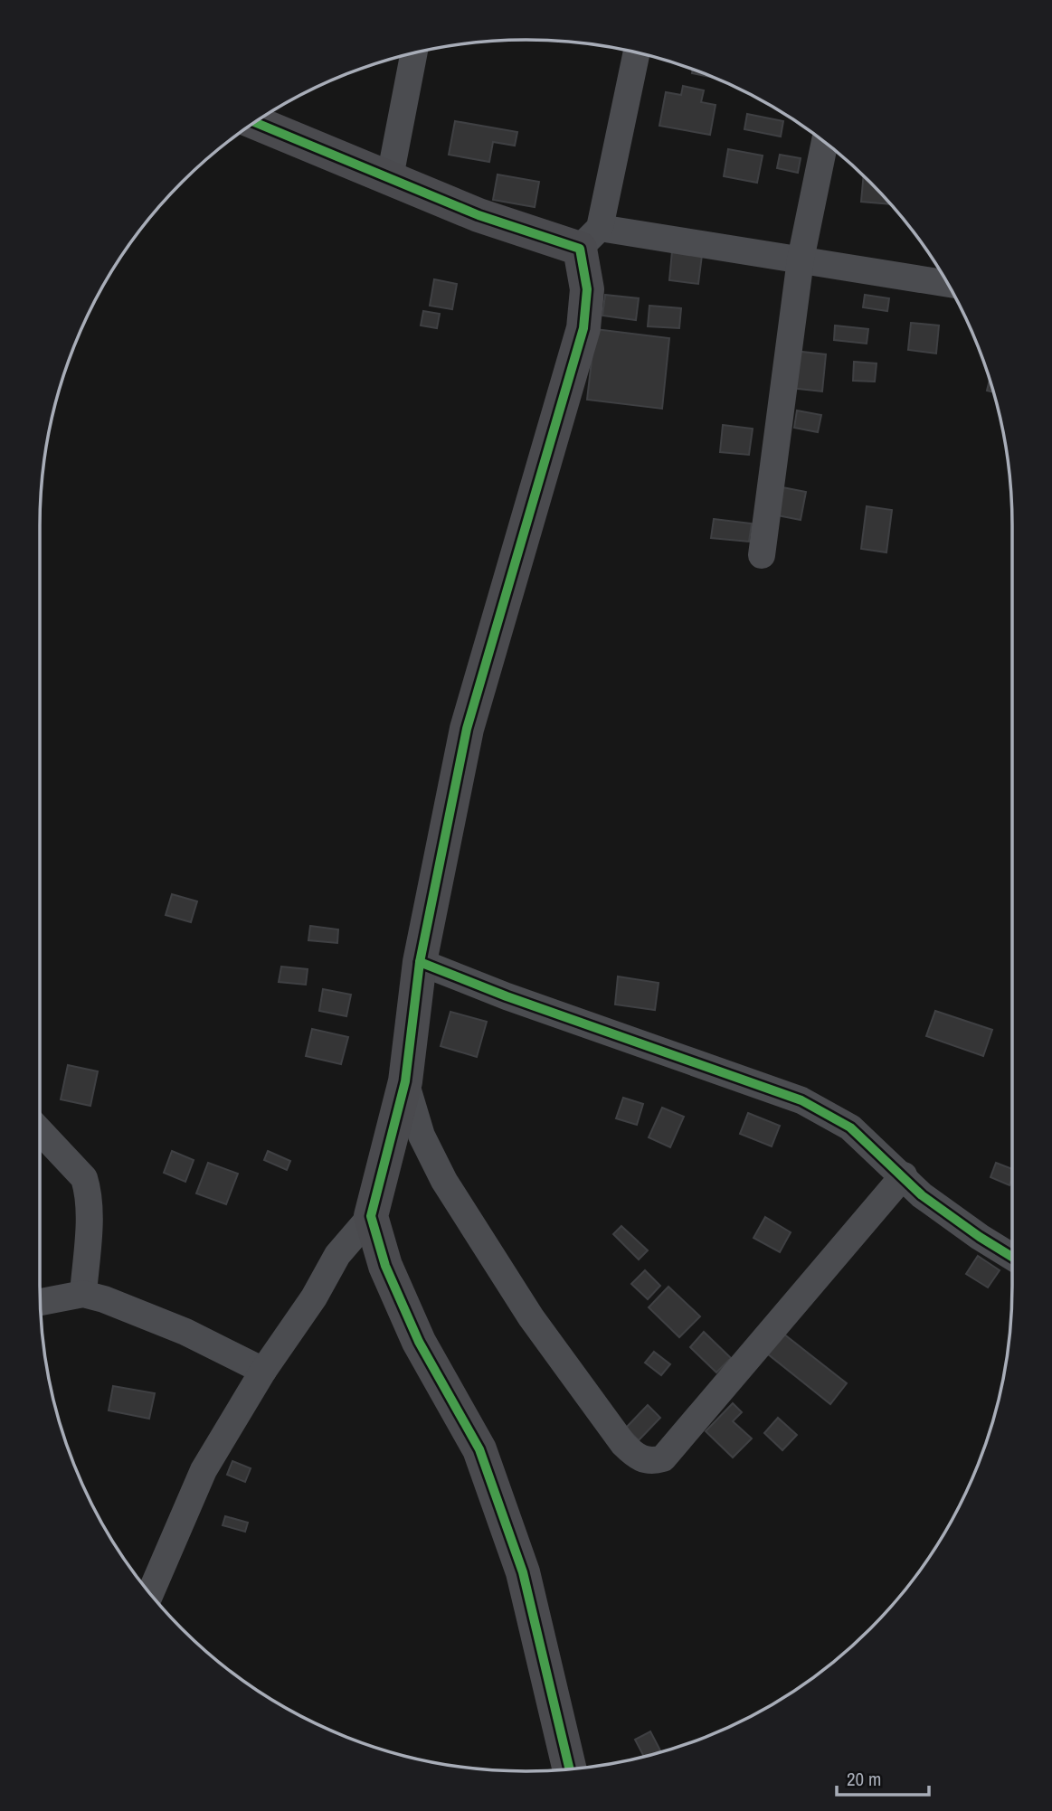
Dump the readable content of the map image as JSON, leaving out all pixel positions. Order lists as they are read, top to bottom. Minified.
{"scale_bar":"20 m"}
